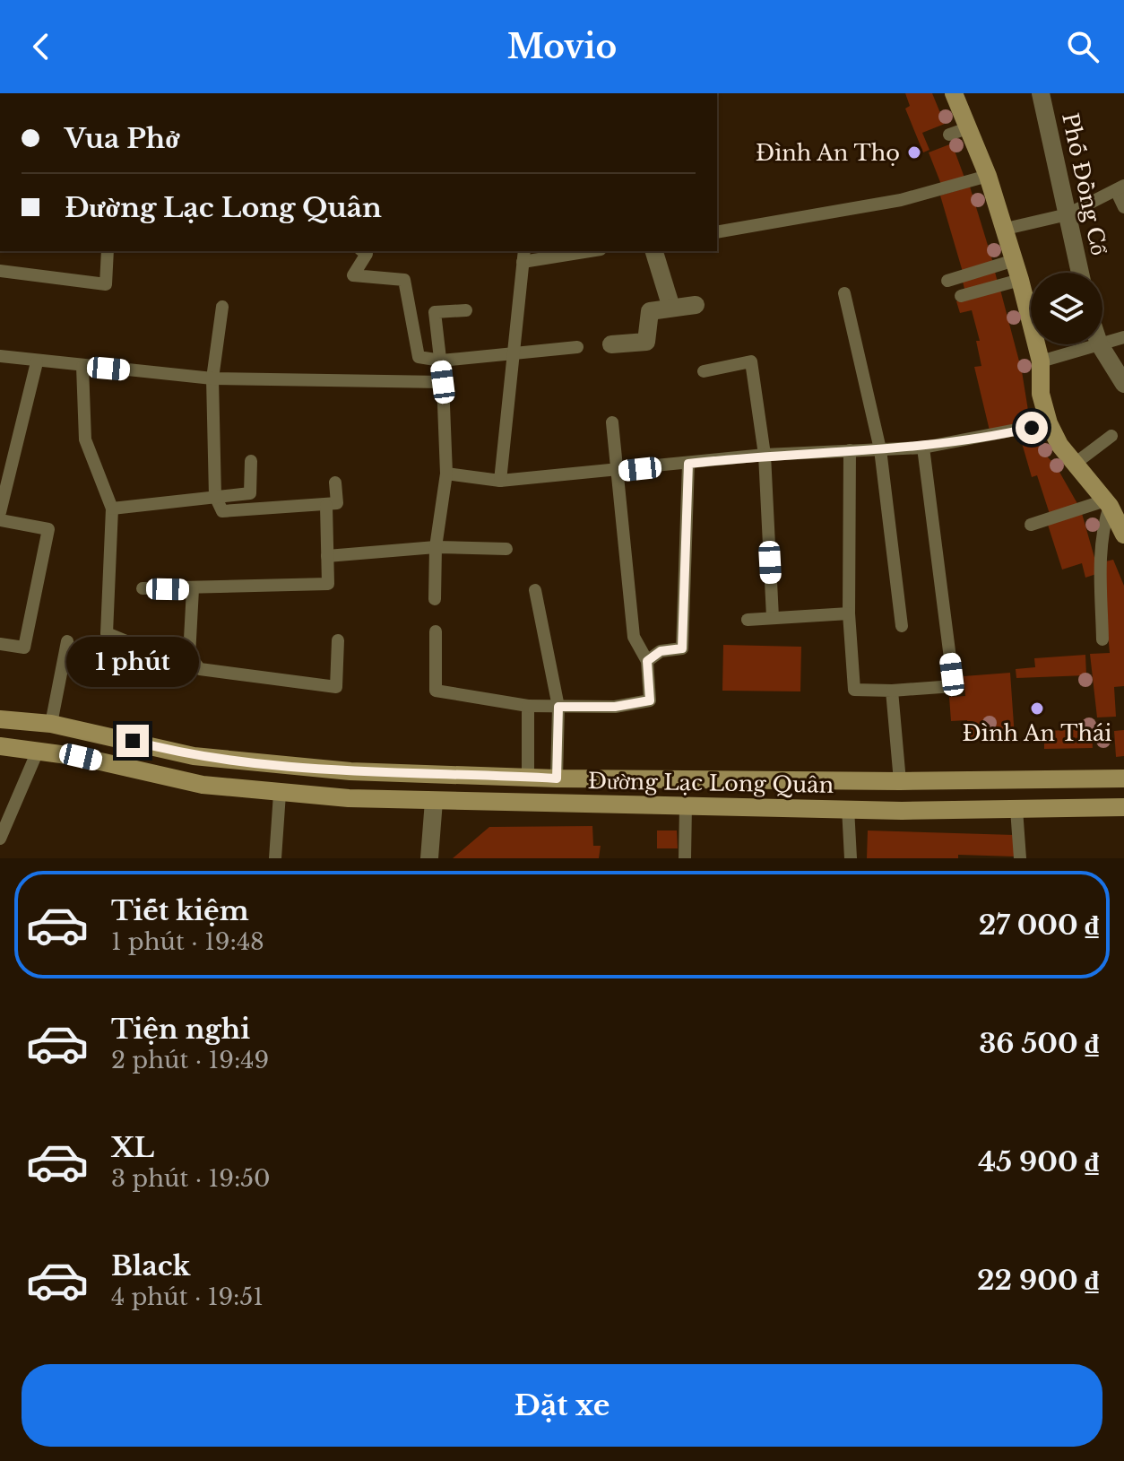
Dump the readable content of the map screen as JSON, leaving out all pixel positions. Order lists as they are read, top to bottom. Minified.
{"streets":{"main road":["Đường Lạc Long Quân"],"street":["Phố Đồng Cổ"]},"places":["Đình An Thọ","Đình An Thái"],"page":{"header":"Movio","banner":["Vua Phở","Đường Lạc Long Quân"],"bubble":"1 phút","list":[{"name":"Tiết kiệm","note":"1 phút · 19:48","value":"27 000 ₫"},{"name":"Tiện nghi","note":"2 phút · 19:49","value":"36 500 ₫"},{"name":"XL","note":"3 phút · 19:50","value":"45 900 ₫"},{"name":"Black","note":"4 phút · 19:51","value":"22 900 ₫"}],"buttons":"Đặt xe"}}
